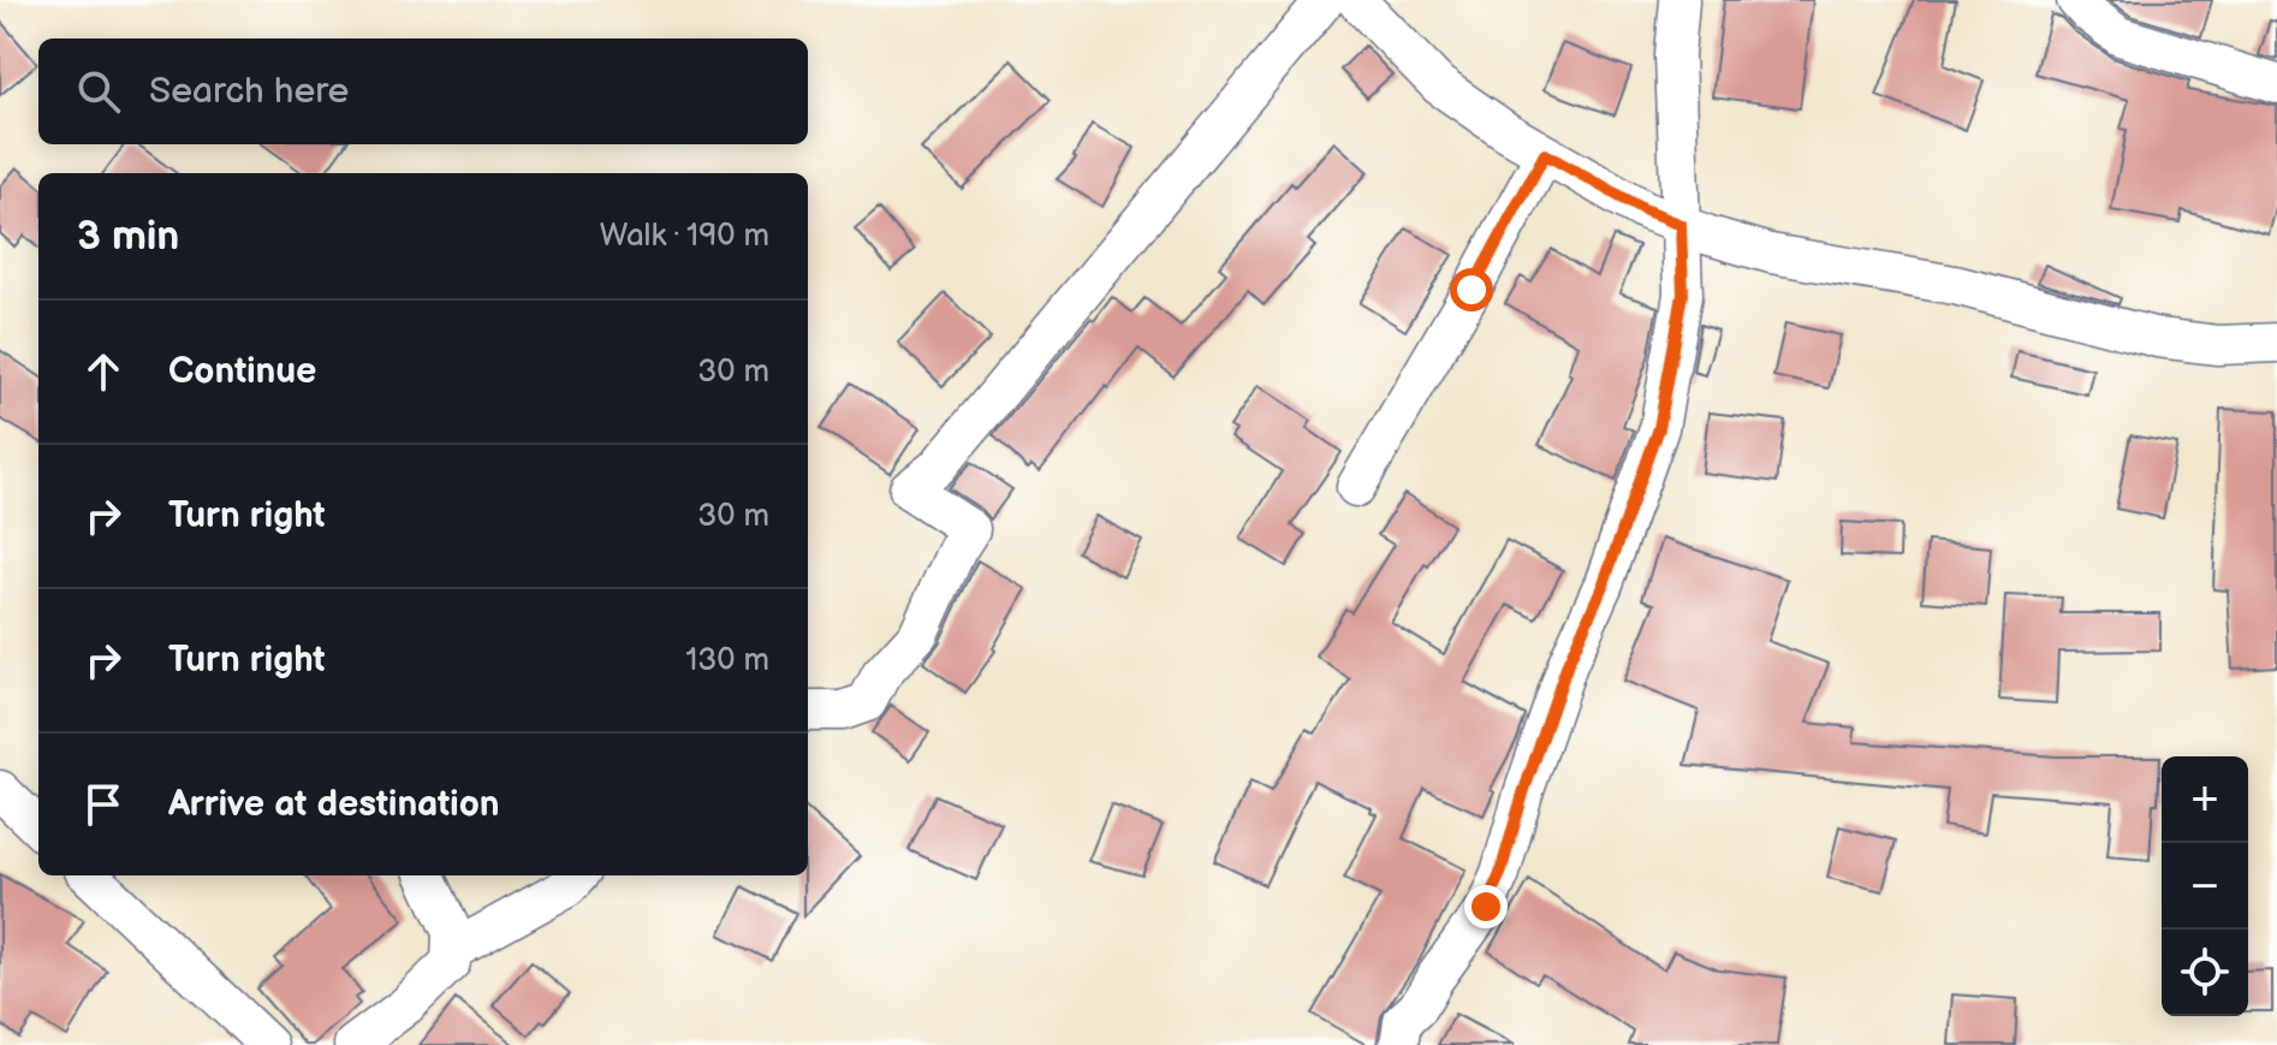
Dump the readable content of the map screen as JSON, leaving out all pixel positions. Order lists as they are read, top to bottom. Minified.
{"page":{"search":"Search here","heading":["3 min","Walk · 190 m"],"list":[["Continue","30 m"],["Turn right","30 m"],["Turn right","130 m"],"Arrive at destination"],"map_buttons":["+","−"]}}
